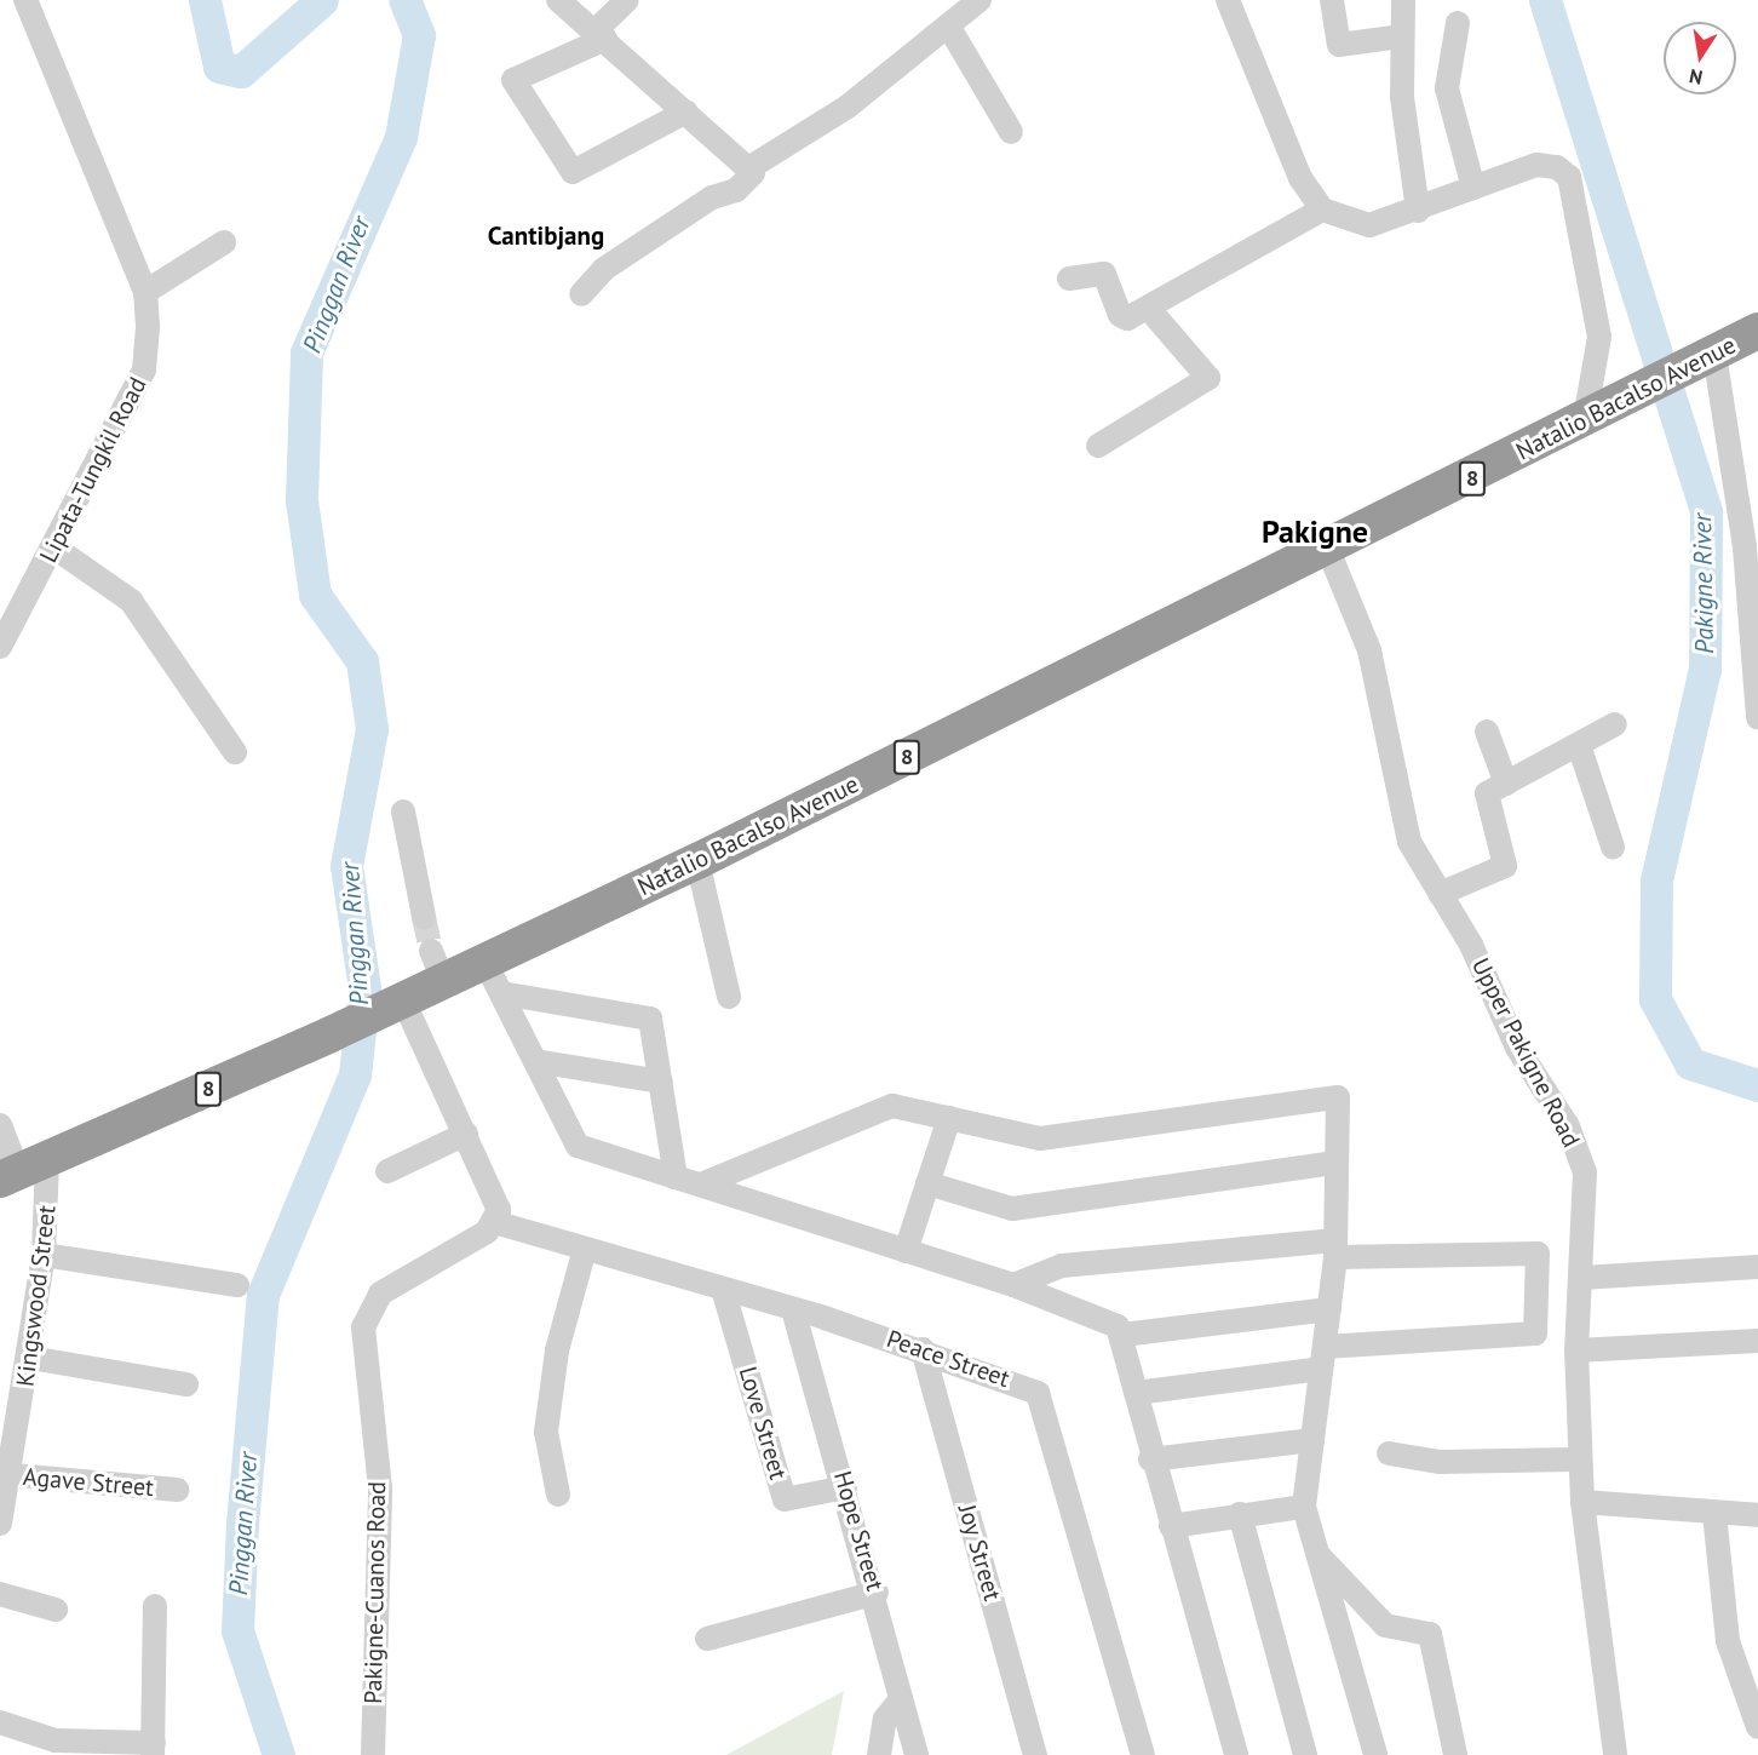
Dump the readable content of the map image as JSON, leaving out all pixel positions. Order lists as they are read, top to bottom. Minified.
{"streets":{"highway":["Natalio Bacalso Avenue","8"],"street":["Lipata-Tungkil Road","Upper Pakigne Road","Kingswood Street","Peace Street","Love Street","Agave Street","Hope Street","Joy Street","Pakigne-Cuanos Road"]},"crossings":[["Natalio Bacalso Avenue","Upper Pakigne Road"],["Natalio Bacalso Avenue","Kingswood Street"],["Kingswood Street","Agave Street"],["Peace Street","Love Street"],["Peace Street","Hope Street"],["Peace Street","Joy Street"],["Peace Street","Pakigne-Cuanos Road"],["Love Street","Hope Street"]],"districts":["Cantibjang","Pakigne"],"water":["Pinggan River","Pakigne River"],"north":"bottom"}
